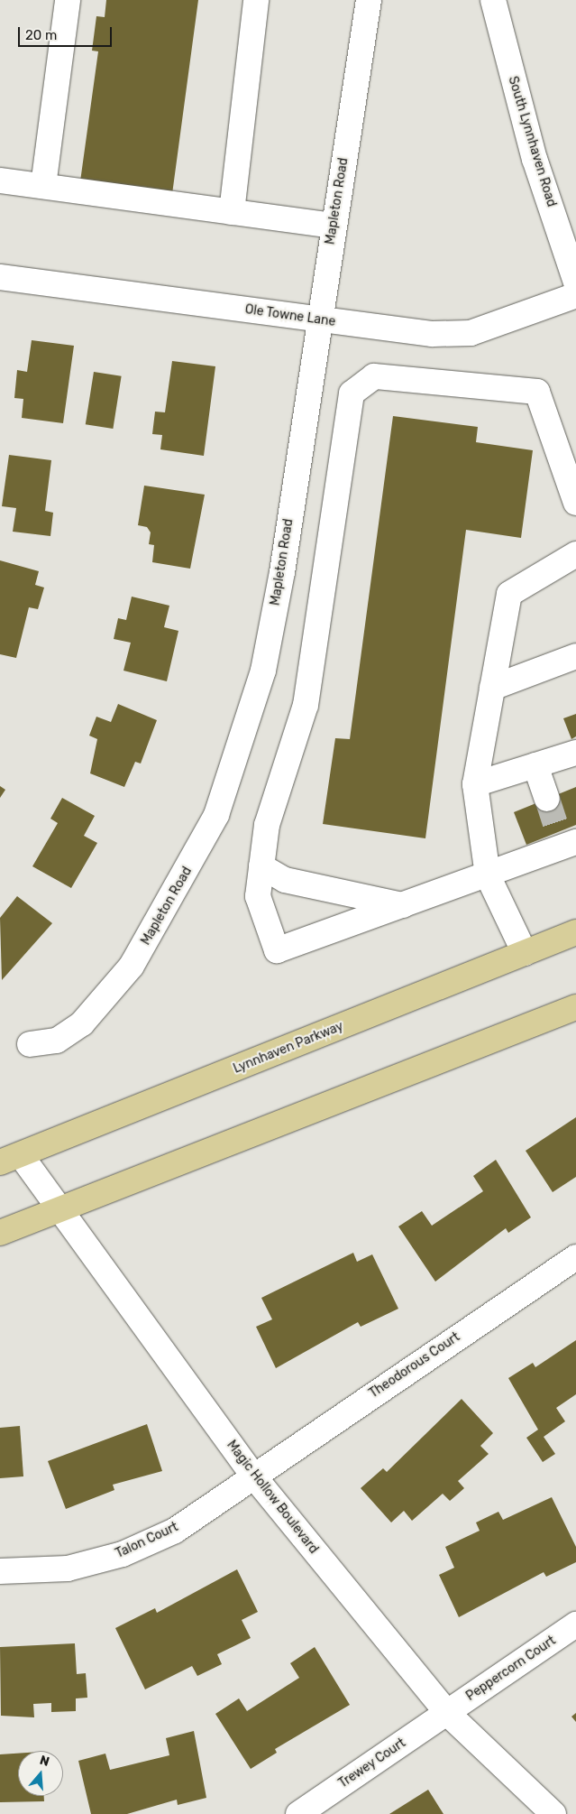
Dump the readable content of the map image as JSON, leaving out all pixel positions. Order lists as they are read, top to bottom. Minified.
{"streets":{"main road":["Lynnhaven Parkway"],"street":["South Lynnhaven Road","Mapleton Road","Ole Towne Lane","Theodorous Court","Magic Hollow Boulevard","Talon Court","Peppercorn Court","Trewey Court"]},"crossings":[["Mapleton Road","Ole Towne Lane"],["Lynnhaven Parkway","Magic Hollow Boulevard"],["Theodorous Court","Magic Hollow Boulevard"],["Theodorous Court","Talon Court"],["Magic Hollow Boulevard","Talon Court"],["Magic Hollow Boulevard","Peppercorn Court"],["Magic Hollow Boulevard","Trewey Court"],["Peppercorn Court","Trewey Court"]],"scale_bar":"20 m","north":"top"}
